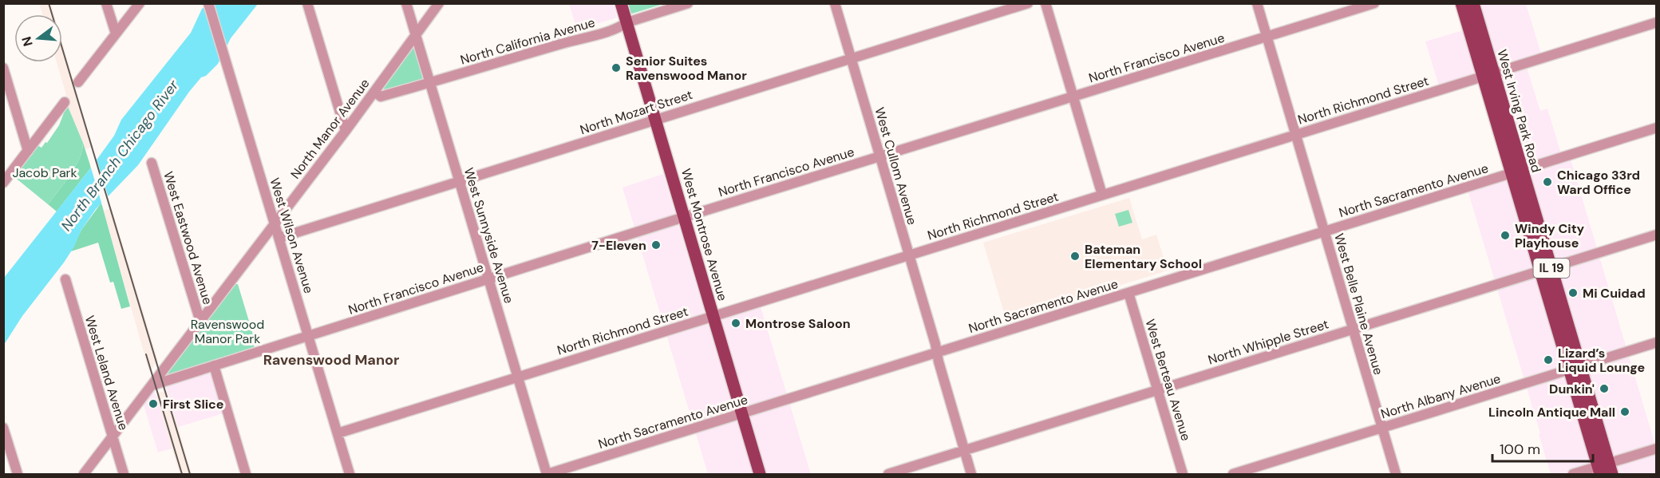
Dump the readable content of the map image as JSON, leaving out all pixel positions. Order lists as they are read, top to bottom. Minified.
{"streets":{"main road":["West Irving Park Road","West Montrose Avenue","IL 19"],"street":["North California Avenue","North Francisco Avenue","North Richmond Street","North Mozart Street","North Manor Avenue","West Cullom Avenue","North Sacramento Avenue","West Wilson Avenue","West Sunnyside Avenue","West Eastwood Avenue","West Belle Plaine Avenue","North Whipple Street","West Leland Avenue","West Berteau Avenue","North Albany Avenue"]},"crossings":[["North California Avenue","North Manor Avenue"],["North California Avenue","West Montrose Avenue"],["North California Avenue","West Sunnyside Avenue"],["North Francisco Avenue","North Manor Avenue"],["North Francisco Avenue","West Cullom Avenue"],["North Francisco Avenue","West Montrose Avenue"],["North Francisco Avenue","West Wilson Avenue"],["North Francisco Avenue","West Sunnyside Avenue"],["North Francisco Avenue","West Belle Plaine Avenue"],["North Richmond Street","West Irving Park Road"],["North Richmond Street","West Cullom Avenue"],["North Richmond Street","West Montrose Avenue"],["North Richmond Street","West Wilson Avenue"],["North Richmond Street","West Sunnyside Avenue"],["North Richmond Street","West Belle Plaine Avenue"],["West Irving Park Road","North Sacramento Avenue"],["West Irving Park Road","North Whipple Street"],["West Irving Park Road","North Albany Avenue"],["North Mozart Street","West Cullom Avenue"],["North Mozart Street","West Montrose Avenue"],["North Mozart Street","West Wilson Avenue"],["North Mozart Street","West Sunnyside Avenue"],["North Manor Avenue","West Wilson Avenue"],["North Manor Avenue","West Sunnyside Avenue"],["North Manor Avenue","West Eastwood Avenue"],["North Manor Avenue","West Leland Avenue"],["West Cullom Avenue","North Sacramento Avenue"],["West Cullom Avenue","North Whipple Street"],["North Sacramento Avenue","West Montrose Avenue"],["North Sacramento Avenue","West Sunnyside Avenue"],["North Sacramento Avenue","West Belle Plaine Avenue"],["North Sacramento Avenue","West Berteau Avenue"],["West Belle Plaine Avenue","North Whipple Street"],["West Belle Plaine Avenue","North Albany Avenue"],["North Whipple Street","West Berteau Avenue"]],"districts":["Ravenswood Manor"],"water":["North Branch Chicago River"],"parks":["Jacob Park","Ravenswood Manor Park"],"places":["Senior Suites Ravenswood Manor","Chicago 33rd Ward Office","Windy City Playhouse","7-Eleven","Bateman Elementary School","Mi Cuidad","Montrose Saloon","Lizard’s Liquid Lounge","Dunkin'","First Slice","Lincoln Antique Mall"],"scale_bar":"100 m","north":"left"}
